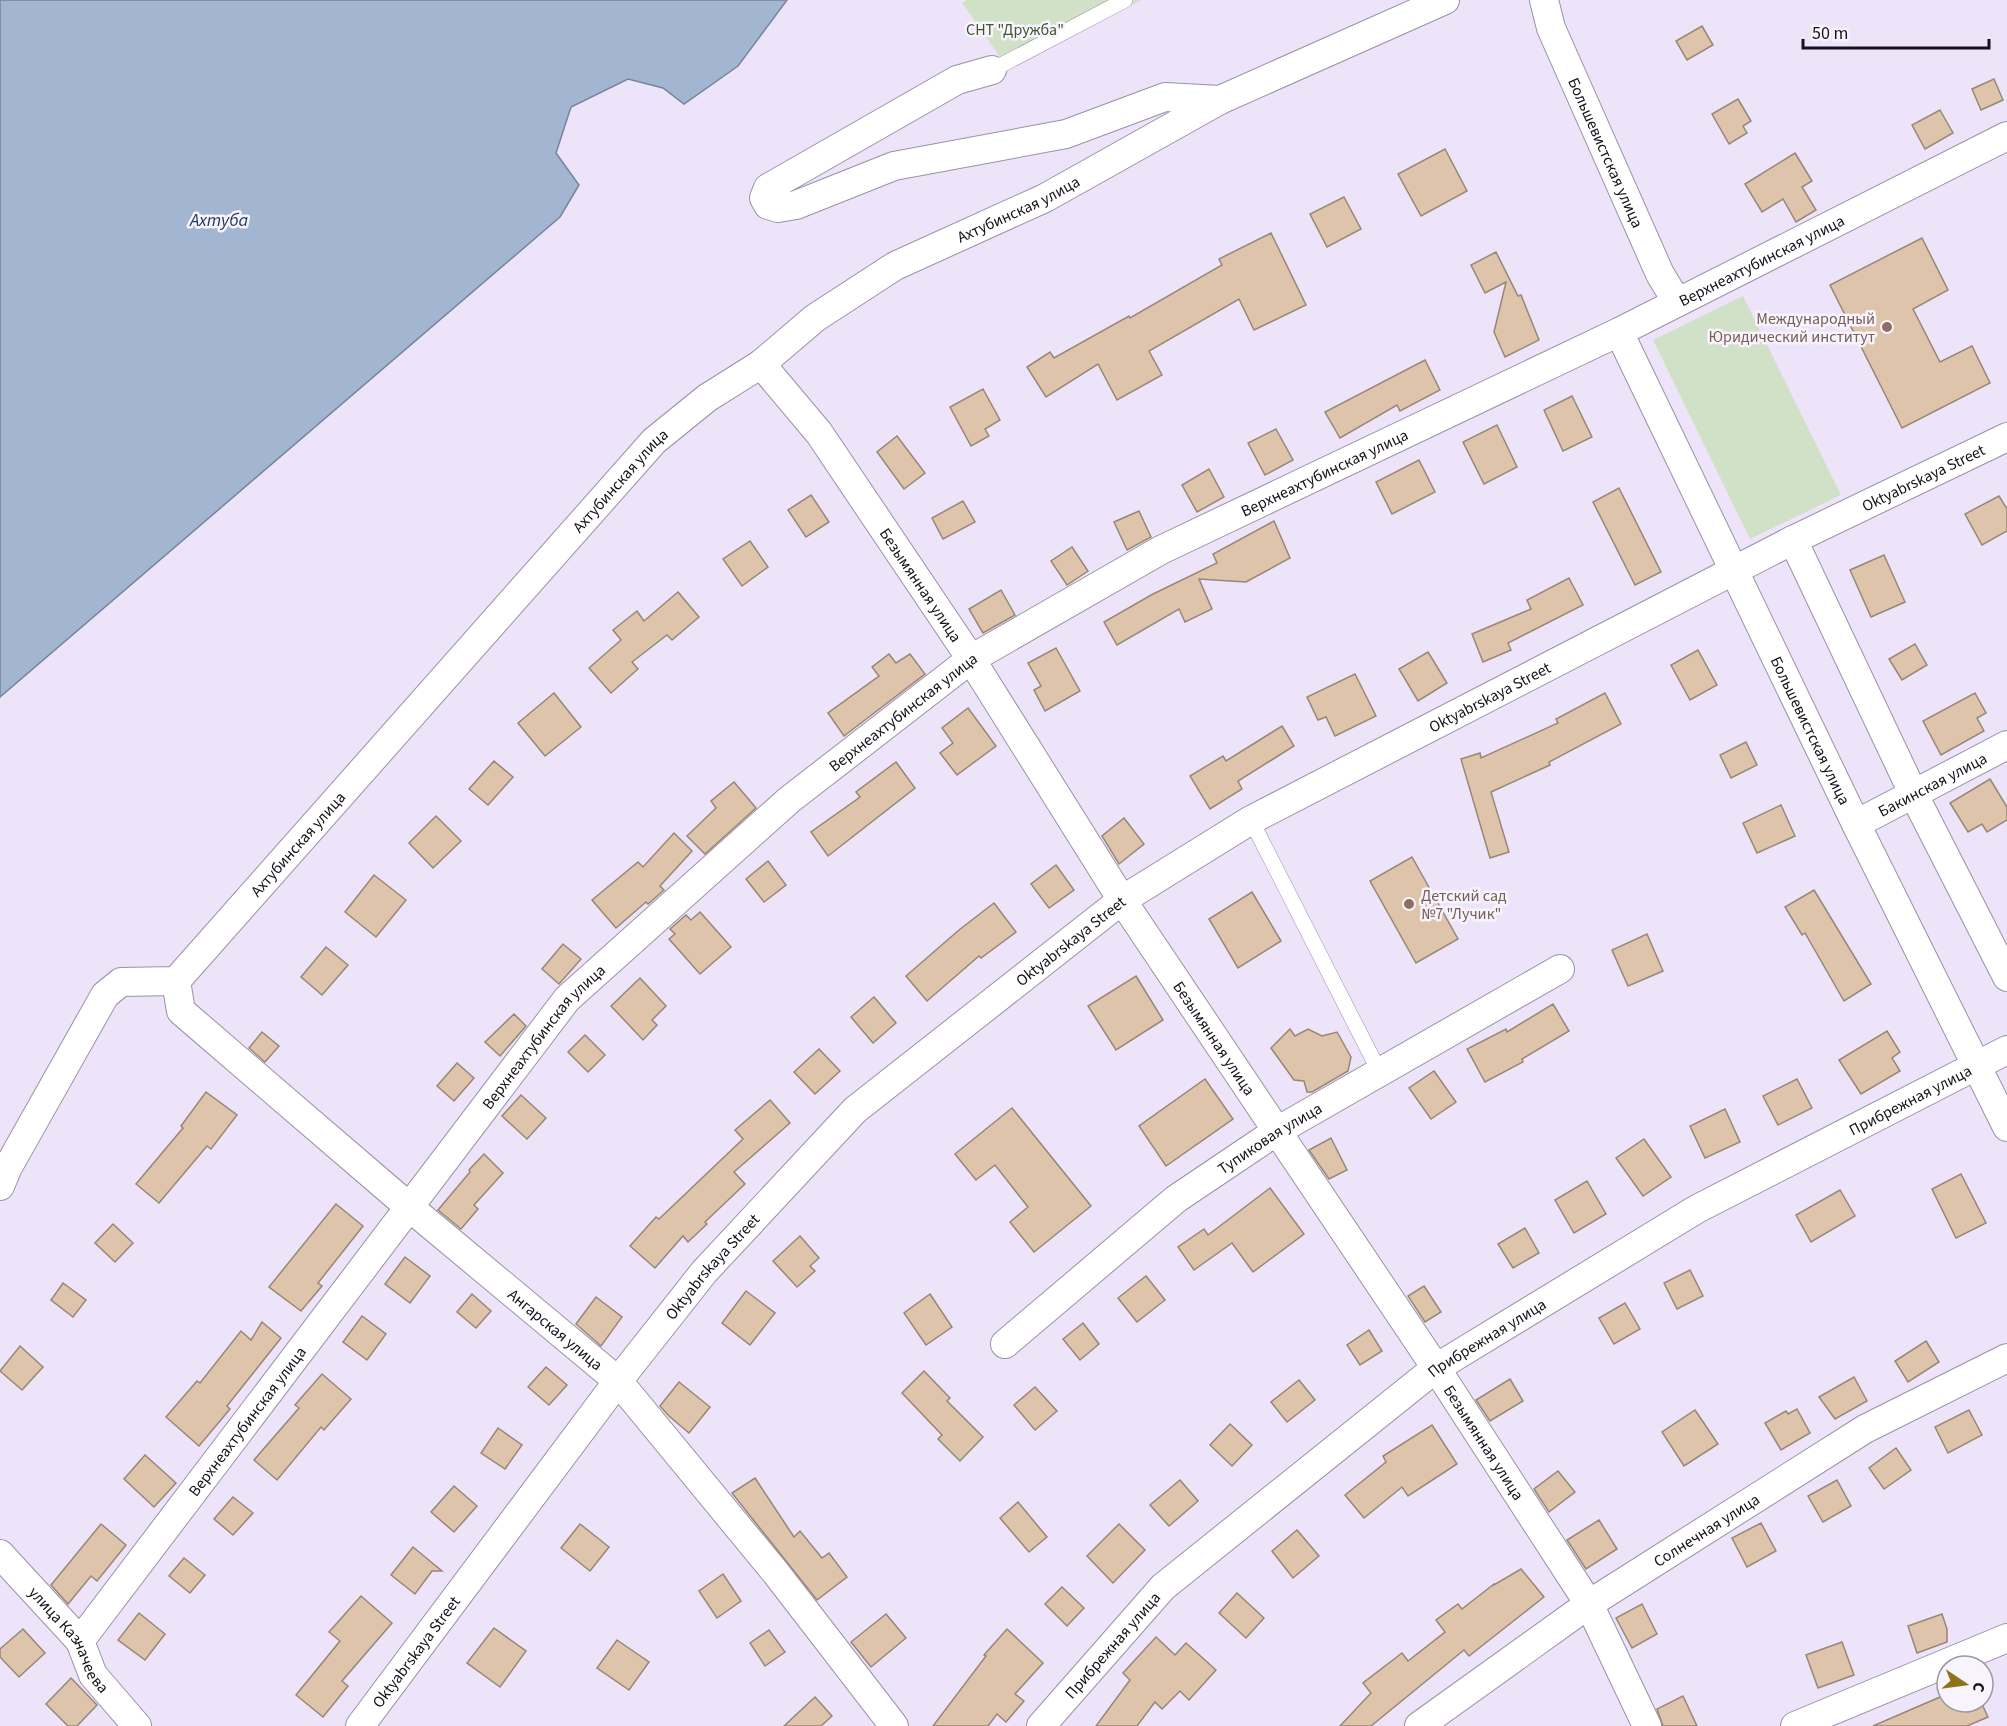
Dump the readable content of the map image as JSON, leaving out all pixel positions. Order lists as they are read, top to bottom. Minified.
{"streets":{"street":["Большевистская улица","Ахтубинская улица","Верхнеахтубинская улица","Oktyabrskaya Street","Безымянная улица","Бакинская улица","Прибрежная улица","Тупиковая улица","Ангарская улица","Солнечная улица","улица Казначеева"]},"crossings":[["Большевистская улица","Верхнеахтубинская улица"],["Большевистская улица","Oktyabrskaya Street"],["Большевистская улица","Бакинская улица"],["Большевистская улица","Прибрежная улица"],["Ахтубинская улица","Безымянная улица"],["Ахтубинская улица","Ангарская улица"],["Верхнеахтубинская улица","Безымянная улица"],["Верхнеахтубинская улица","Ангарская улица"],["Верхнеахтубинская улица","улица Казначеева"],["Oktyabrskaya Street","Безымянная улица"],["Oktyabrskaya Street","Ангарская улица"],["Безымянная улица","Прибрежная улица"],["Безымянная улица","Тупиковая улица"],["Безымянная улица","Солнечная улица"]],"water":["Ахтуба"],"parks":["СНТ \"Дружба\""],"places":["Международный Юридический институт","Детский сад №7 \"Лучик\""],"scale_bar":"50 m","north":"right"}
